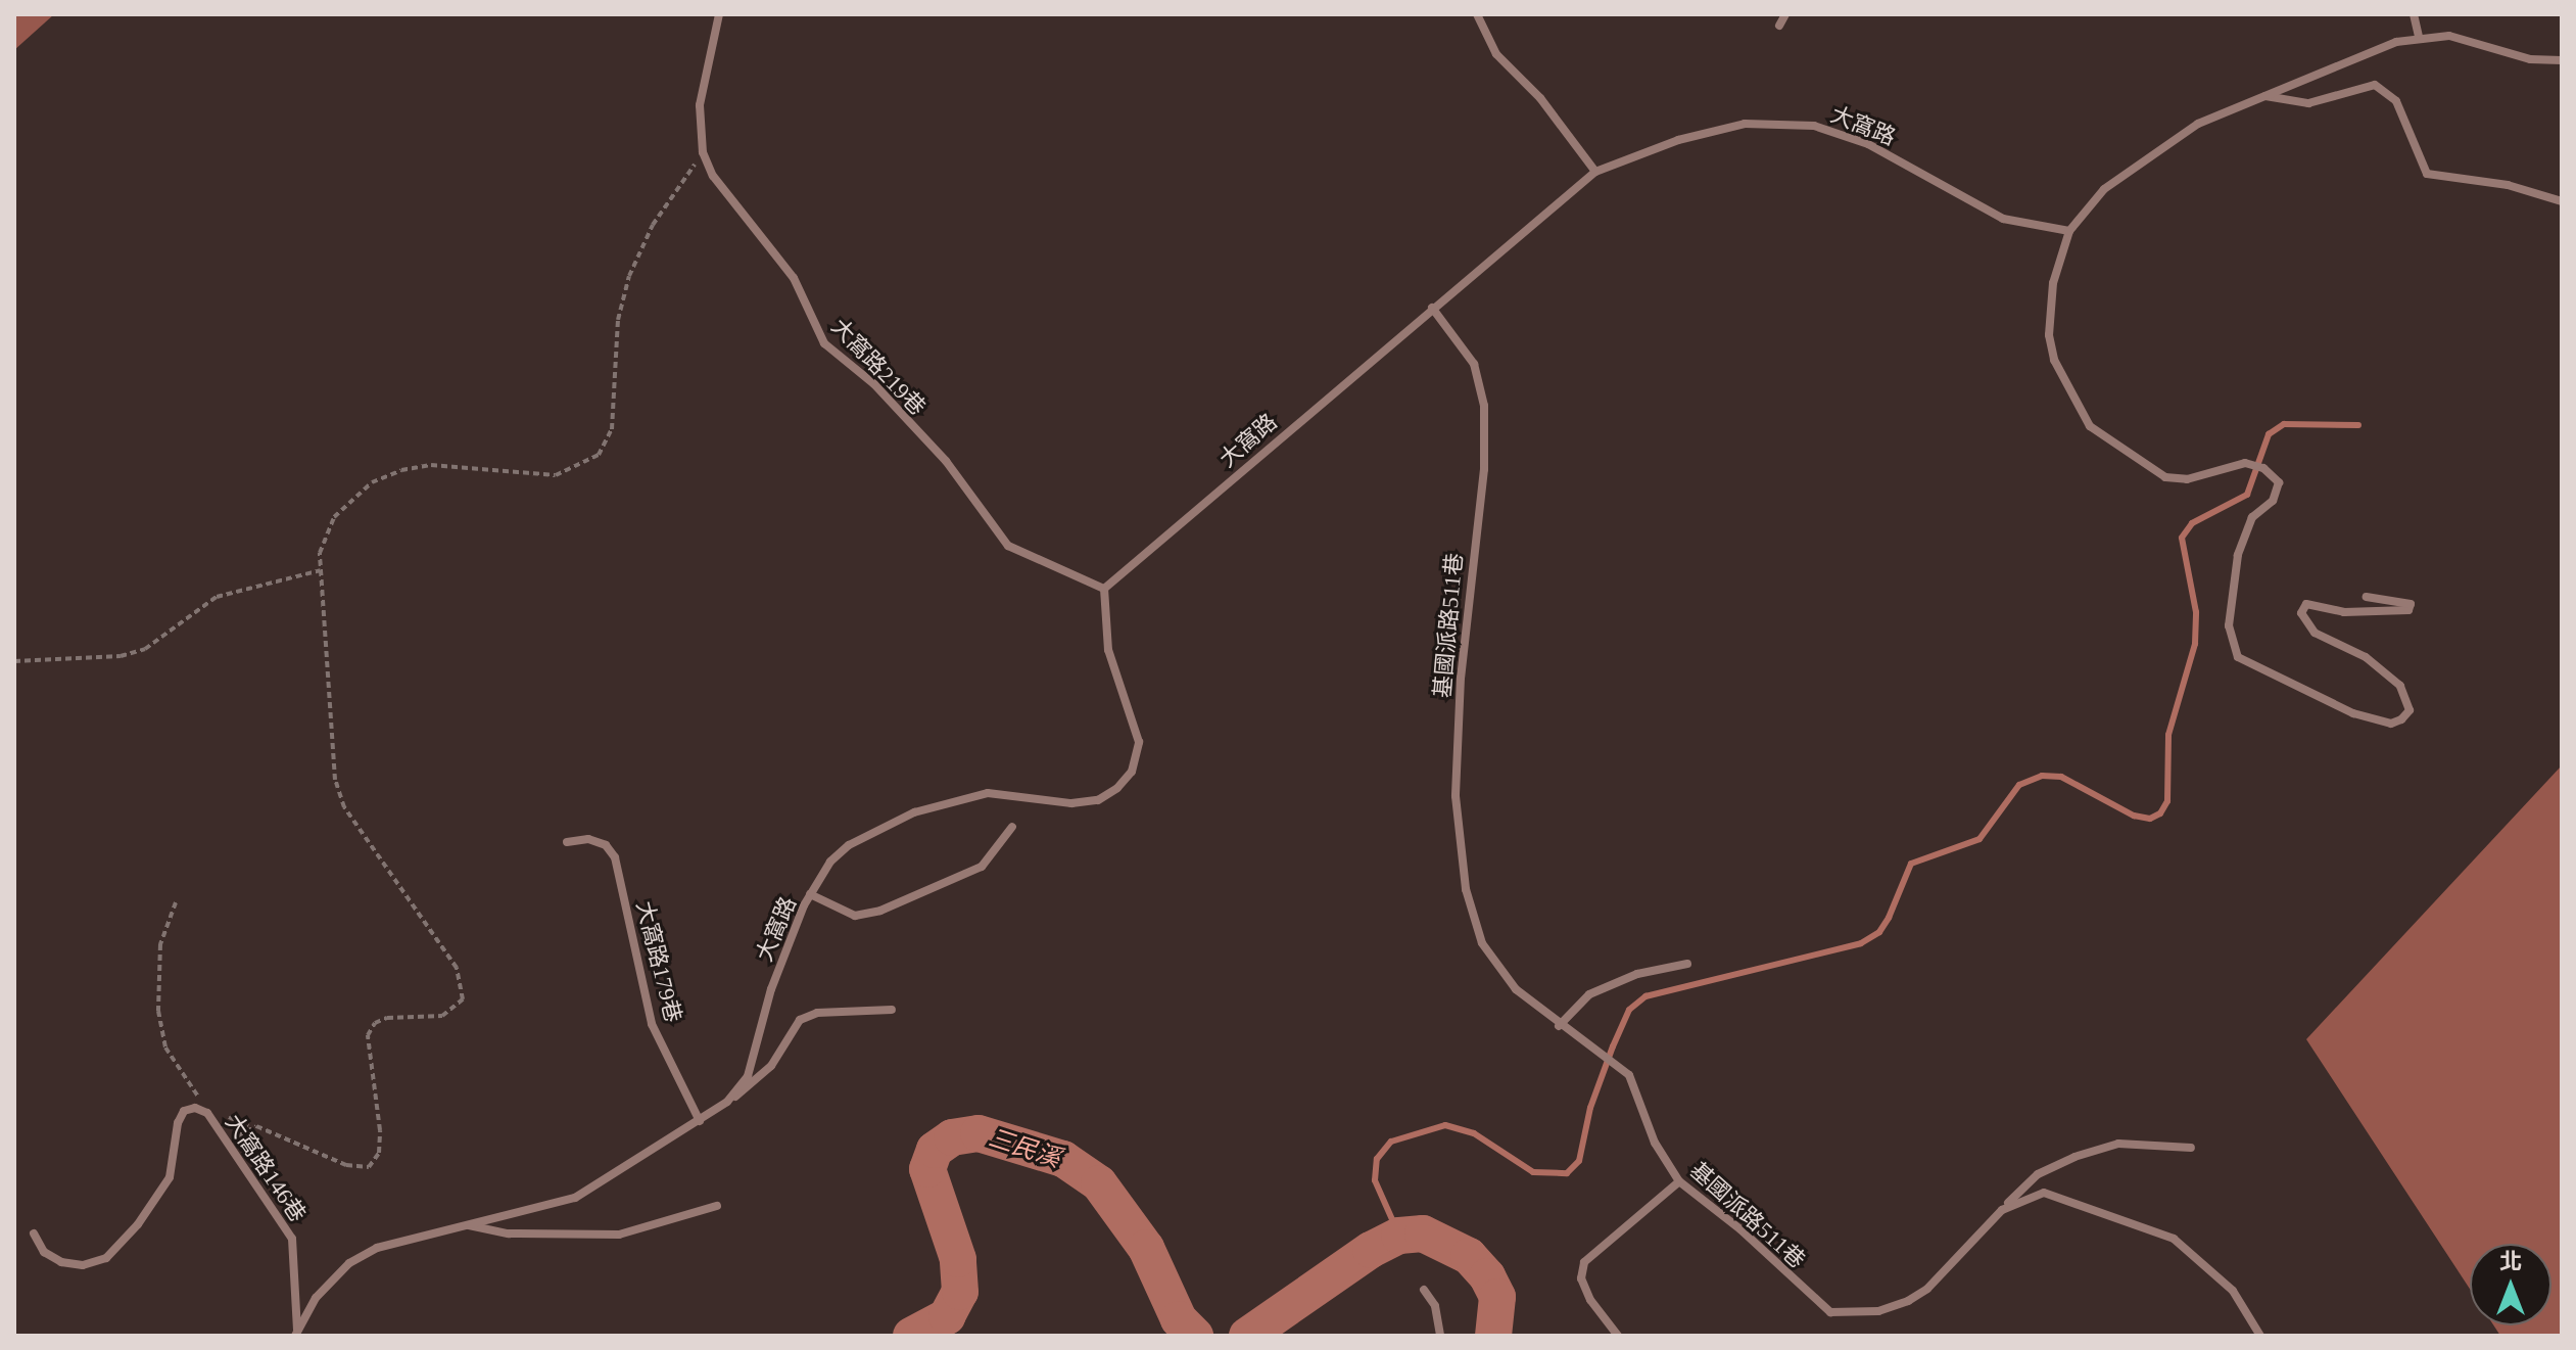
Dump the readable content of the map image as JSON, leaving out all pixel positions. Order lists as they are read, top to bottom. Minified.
{"streets":{"lane":["大窩路","大窩路219巷","基國派路511巷","大窩路179巷","大窩路146巷"]},"crossings":[["大窩路","大窩路219巷"],["大窩路","基國派路511巷"],["大窩路","大窩路179巷"],["大窩路","大窩路146巷"]],"water":["三民溪"],"north":"top"}
